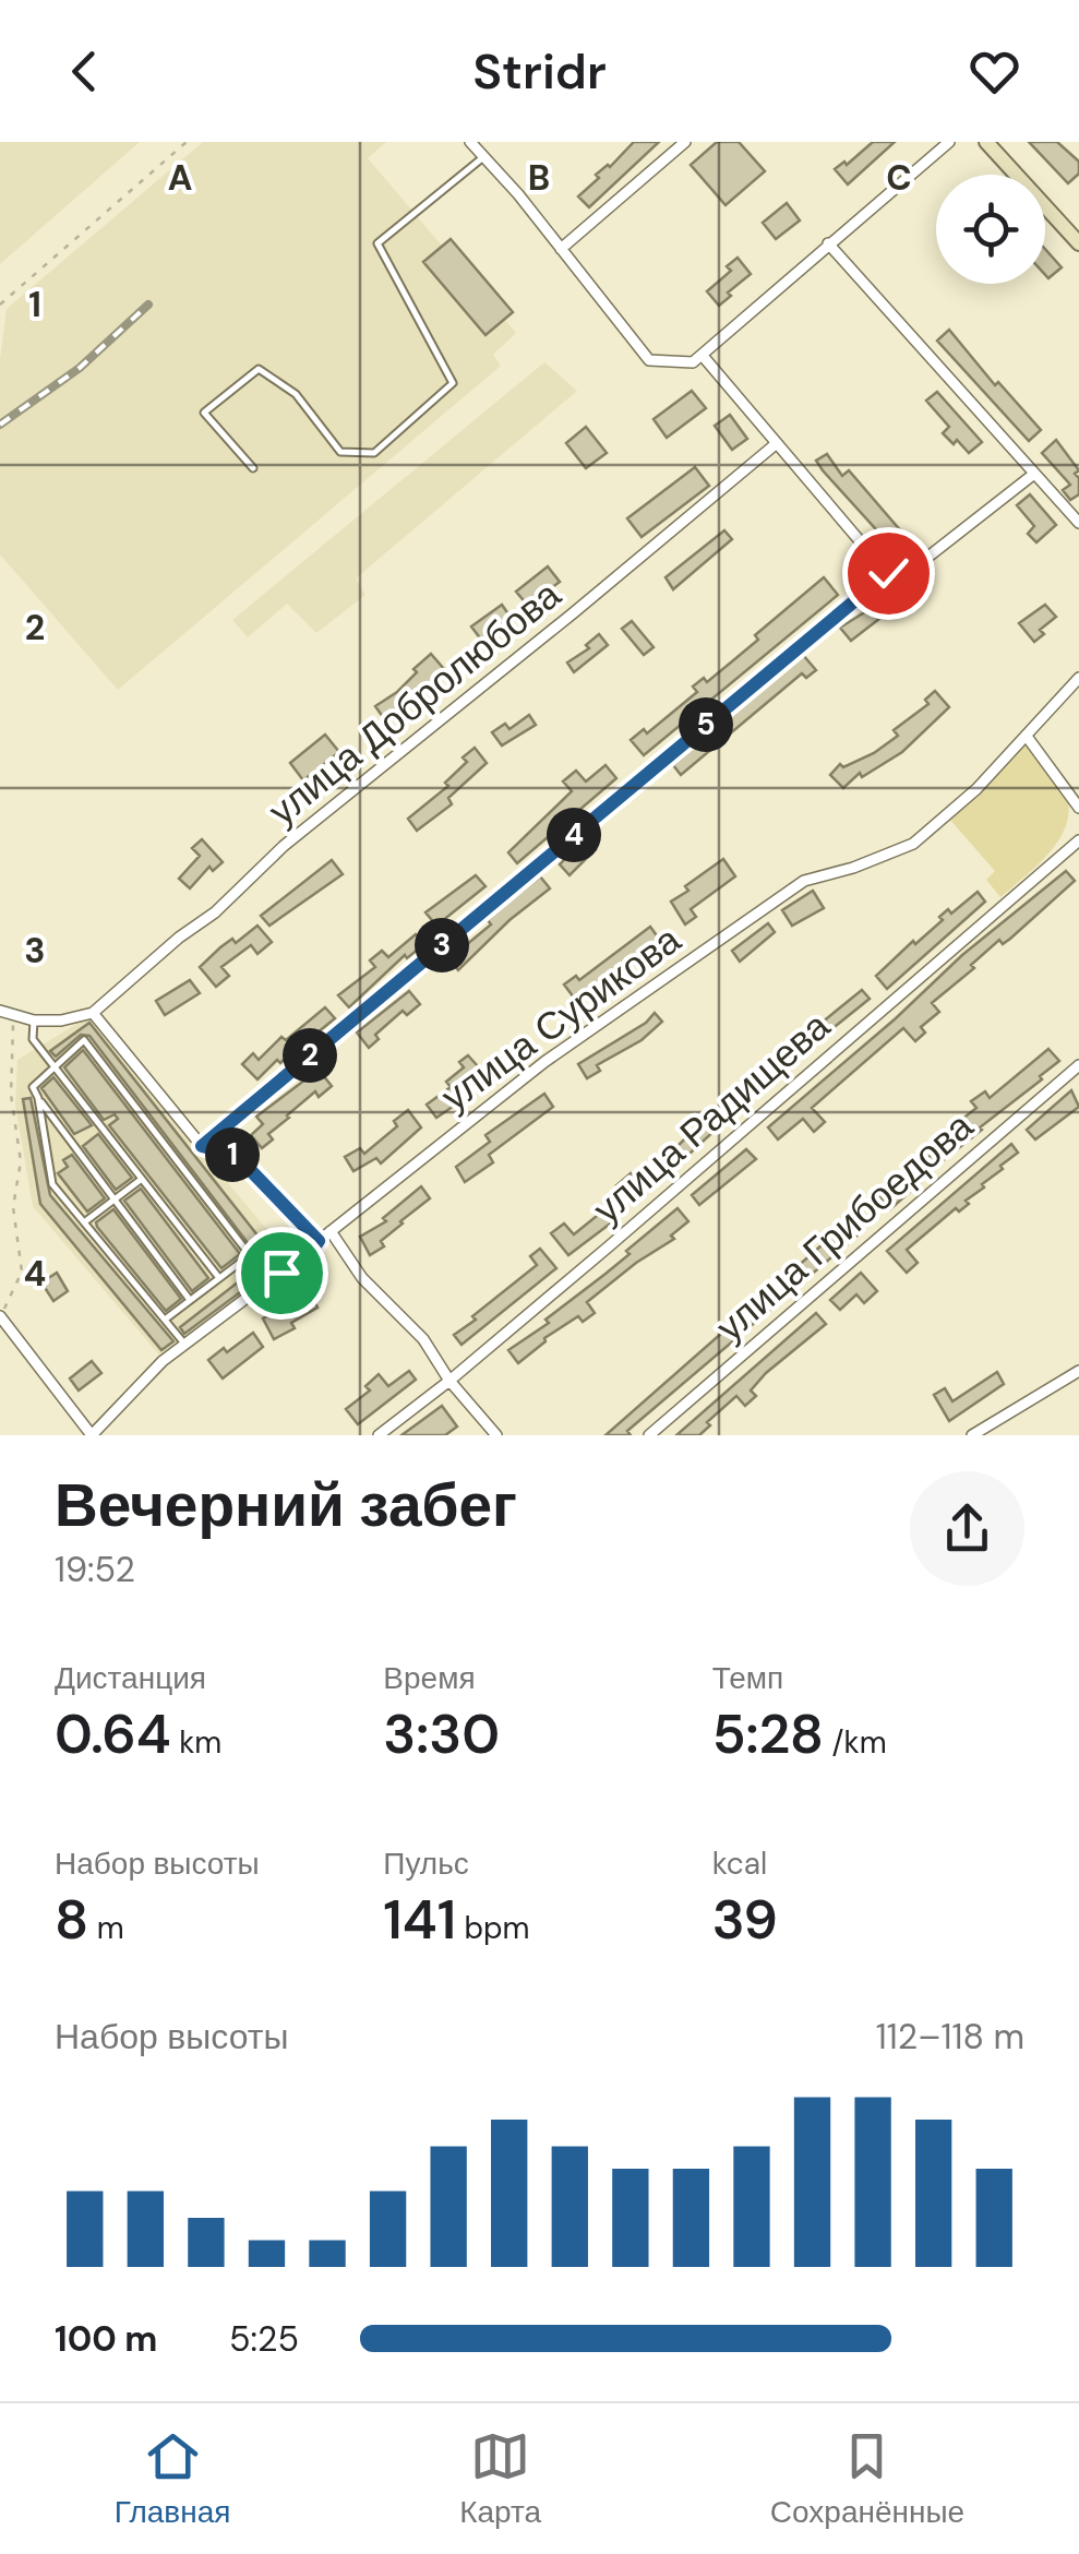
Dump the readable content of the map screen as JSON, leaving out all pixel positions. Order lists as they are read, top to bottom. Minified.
{"streets":{"street":["улица Добролюбова","улица Сурикова","улица Радищева","улица Грибоедова"]},"page":{"header":"Stridr","pins":["5","4","3","2","1"],"heading":["Вечерний забег","19:52"],"stats":[["Дистанция","0.64 km"],["Время","3:30"],["Темп","5:28 /km"],["Набор высоты","8 m"],["Пульс","141 bpm"],["kcal","39"]],"chart":["Набор высоты","112–118 m"],"list":[{"name":"100 m","note":"5:25"}],"tabs":["Главная","Карта","Сохранённые"]},"grid":{"columns":["A","B","C"],"rows":["1","2","3","4"]}}
